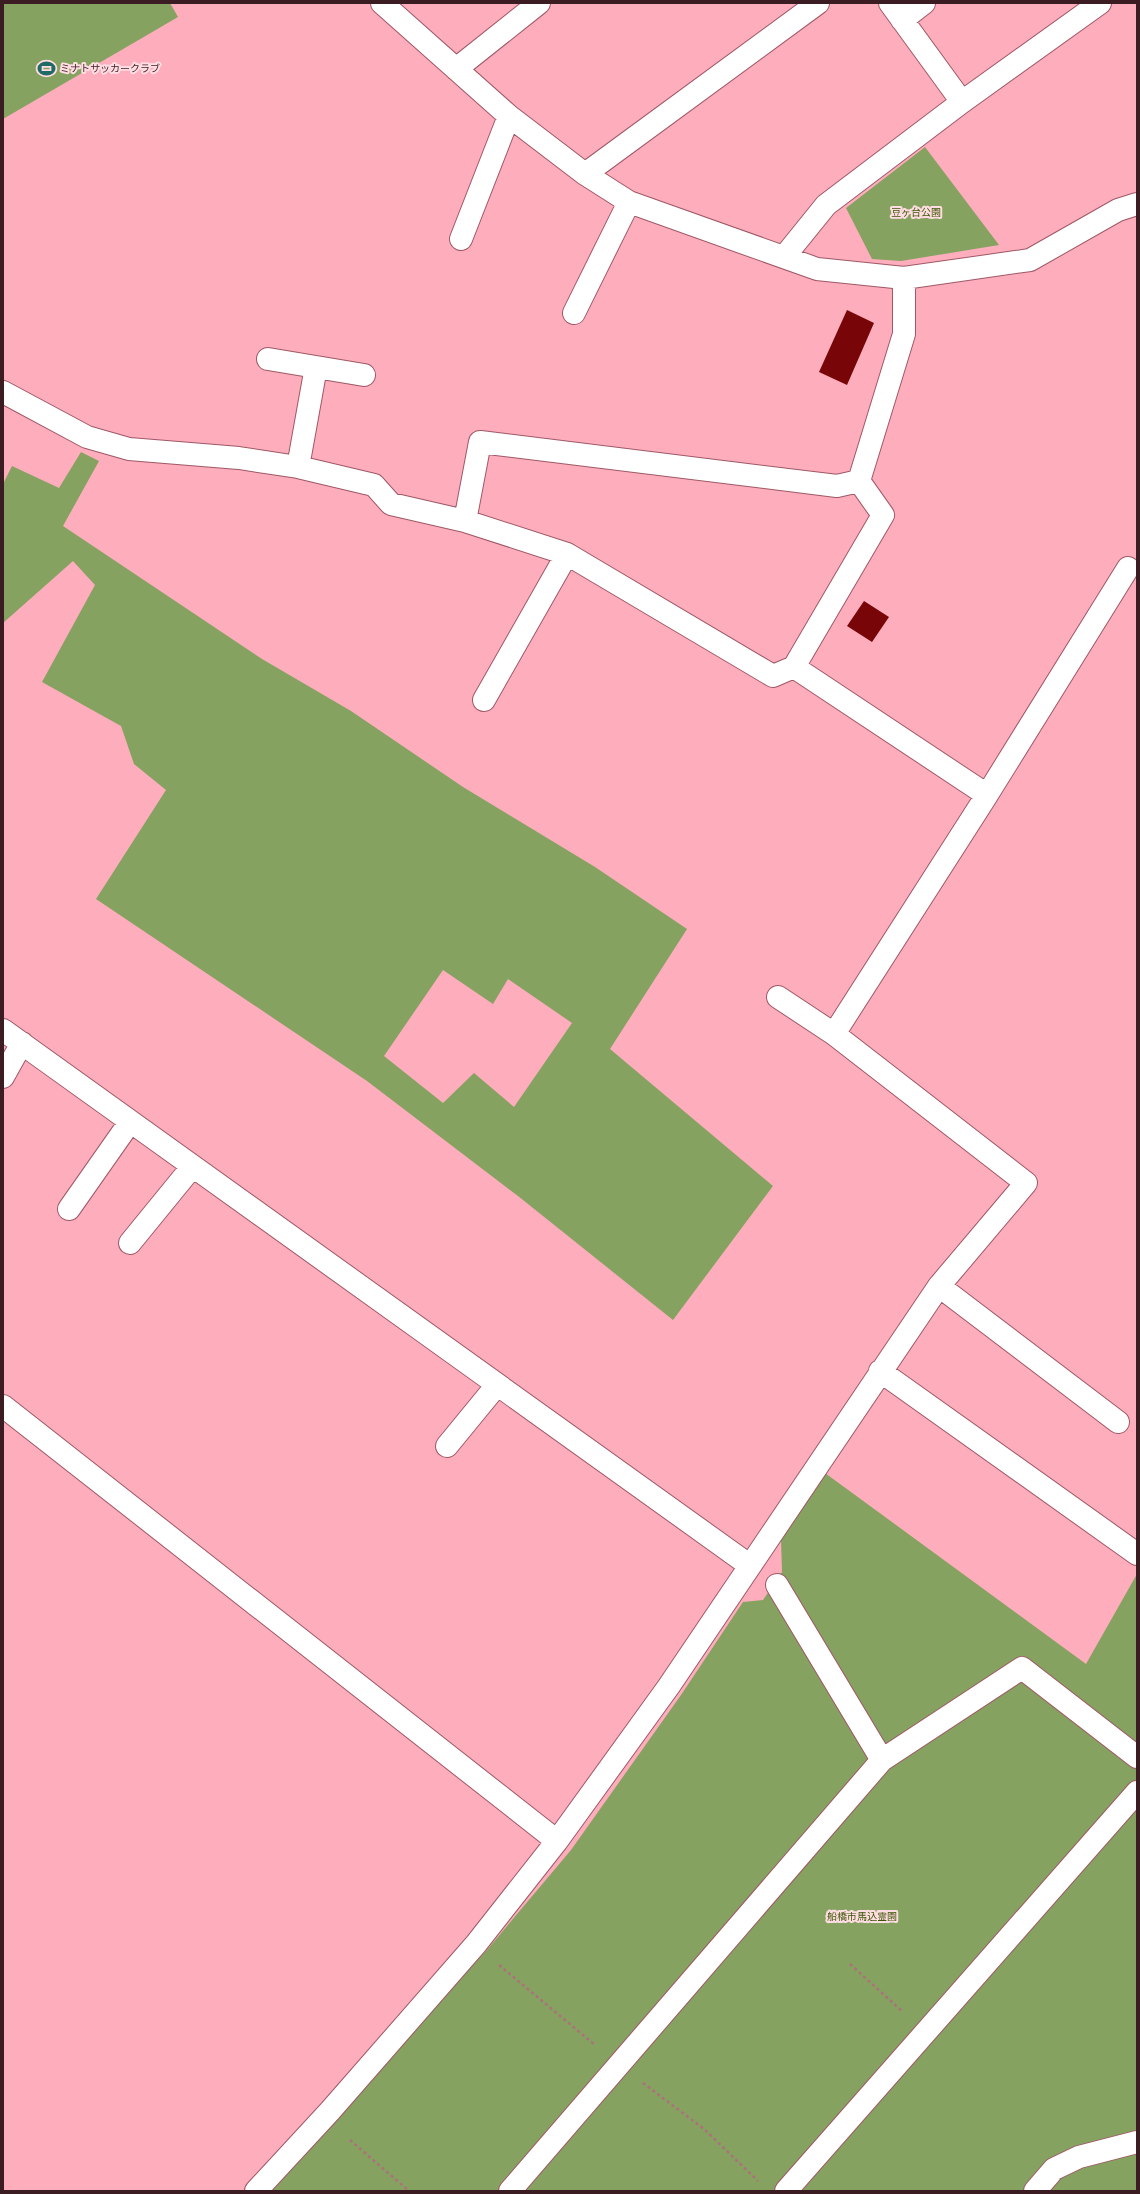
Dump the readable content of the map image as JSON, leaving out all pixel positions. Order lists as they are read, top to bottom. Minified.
{"parks":["豆ヶ台公園","船橋市馬込霊園"],"places":{"sports":["ミナトサッカークラブ"]}}
